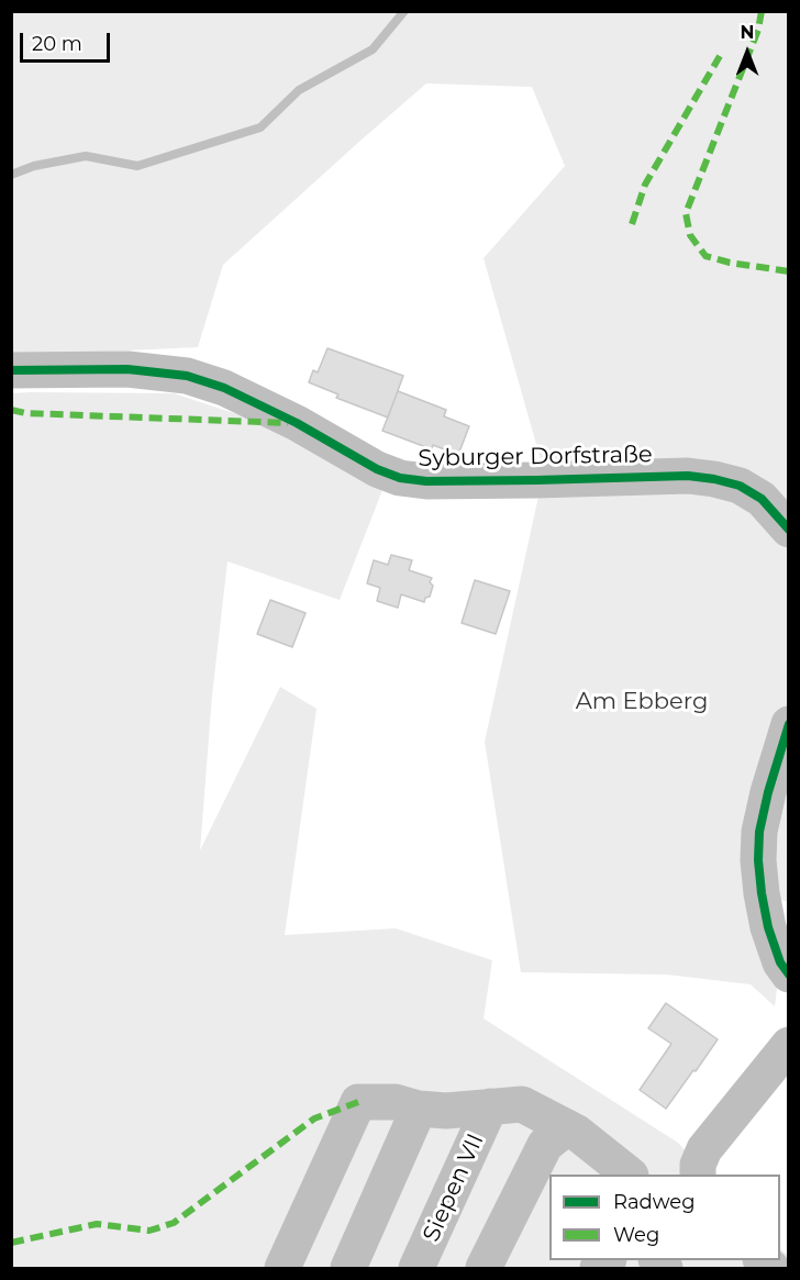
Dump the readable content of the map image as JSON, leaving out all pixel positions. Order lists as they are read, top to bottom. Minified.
{"streets":{"street":["Syburger Dorfstraße","Siepen VII"]},"parks":["Am Ebberg"],"legend":["Radweg","Weg"],"scale_bar":"20 m","north":"top"}
